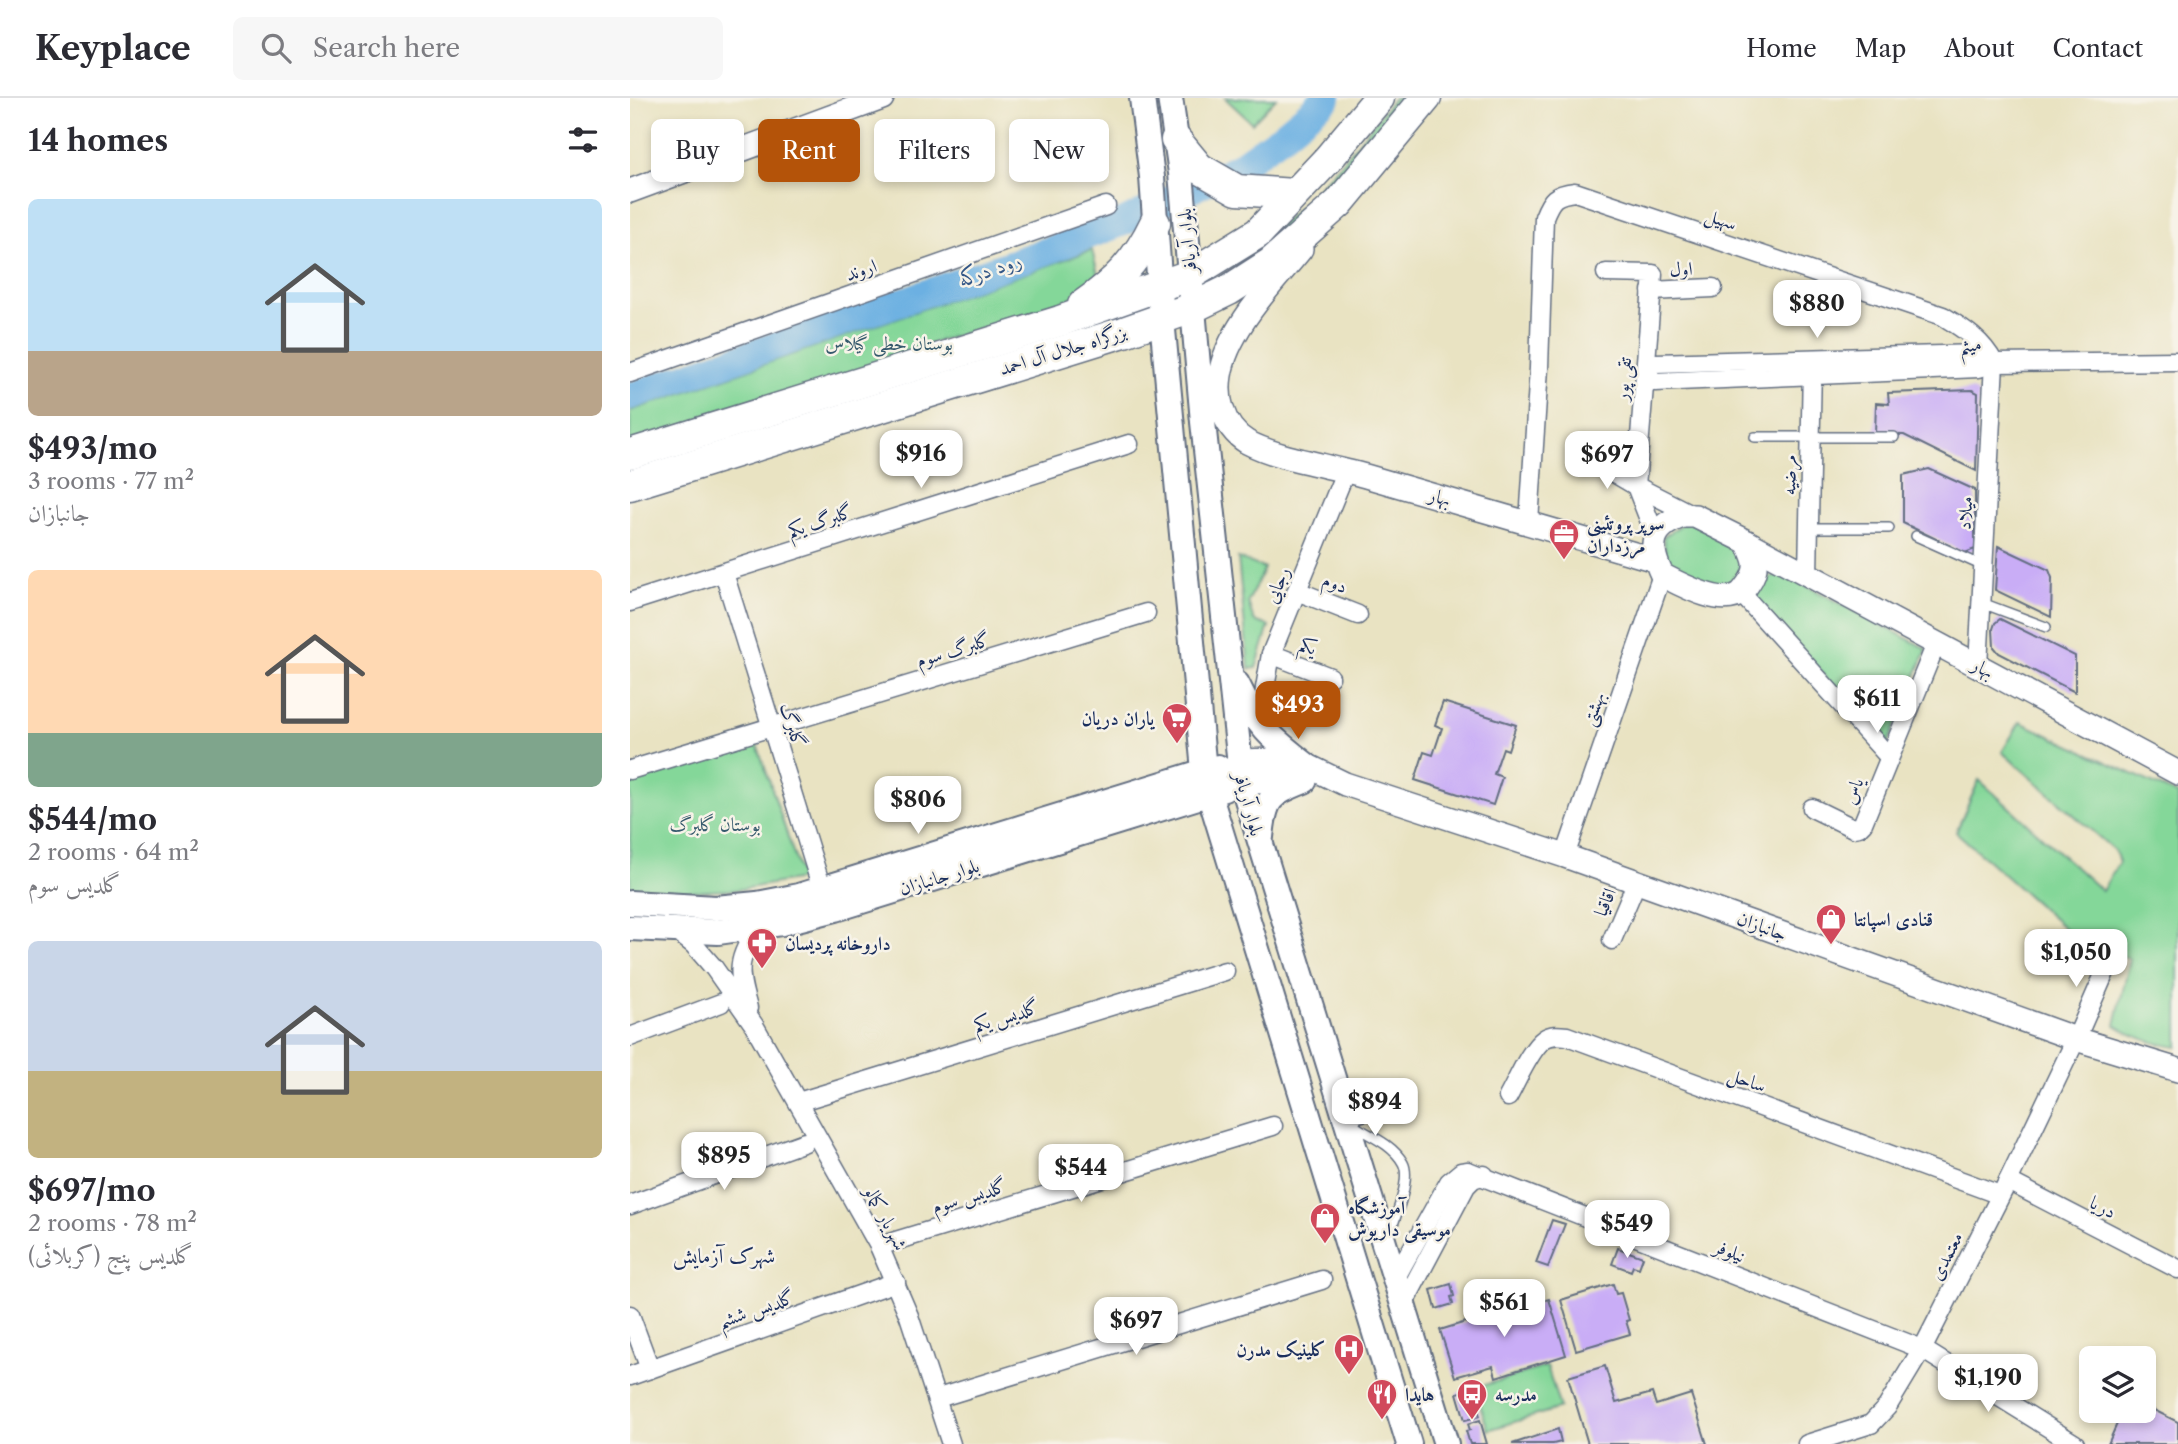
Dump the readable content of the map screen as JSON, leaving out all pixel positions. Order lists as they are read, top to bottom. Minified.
{"streets":{"highway":["بزرگراه جلال آل احمد"],"main road":["بلوار آریافر","بلوار جانبازان"],"street":["سهیل","اول","اروند","میثم","تقی پور","مرضیه","بهار","میلاد","گلبرگ یکم","دوم","رجایی","یکم","گلبرگ سوم","بهشتی","گلبرگ","یاس","اقاقیا","جانبازان","گلدیس یکم","ساحل","گلدیس سوم","دریا","شهریار کمالو","نیلوفر","معتمدی","گلدیس ششم"]},"crossings":[["سهیل","میثم"],["سهیل","بهار"],["سهیل","میلاد"],["بلوار آریافر","بزرگراه جلال آل احمد"],["بلوار آریافر","بلوار جانبازان"],["بلوار آریافر","جانبازان"],["بلوار آریافر","نیلوفر"],["اول","تقی پور"],["میثم","تقی پور"],["میثم","مرضیه"],["میثم","میلاد"],["بزرگراه جلال آل احمد","بهار"],["مرضیه","بهار"],["بهار","میلاد"],["بهار","رجایی"],["بهار","بهشتی"],["بهار","یاس"],["گلبرگ یکم","گلبرگ"],["دوم","رجایی"],["رجایی","یکم"],["گلبرگ سوم","گلبرگ"],["بهشتی","جانبازان"],["گلبرگ","بلوار جانبازان"],["بلوار جانبازان","جانبازان"],["اقاقیا","جانبازان"],["جانبازان","معتمدی"],["گلدیس یکم","شهریار کمالو"],["ساحل","دریا"],["ساحل","معتمدی"],["گلدیس سوم","شهریار کمالو"],["دریا","معتمدی"],["شهریار کمالو","گلدیس ششم"],["نیلوفر","معتمدی"]],"districts":["شهرک آزمایش"],"water":["رود درکه"],"parks":["بوستان خطی گیلاس","بوستان گلبرگ"],"places":{"office":["سوپر پروتئینی مرزداران"],"supermarket":["یاران دریان"],"shop":["قنادی اسپانتا","آموزشگاه موسیقی داریوش"],"pharmacy":["داروخانه پردیسان"],"hospital":["کلینیک مدرن"],"restaurant":["هایدا"],"bus stop":["مدرسه"]},"page":{"header":"Keyplace","search":"Search here","nav":["Home","Map","About","Contact"],"heading":"14 homes","chip":["Buy","Rent","Filters","New"],"list":[{"name":"$493/mo","note":"3 rooms · 77 m² · جانبازان"},{"name":"$544/mo","note":"2 rooms · 64 m² · گلدیس سوم"},{"name":"$697/mo","note":"2 rooms · 78 m² · گلدیس پنج (کربلائی)"}],"price":["$880","$916","$697","$611","$493","$806","$1,050","$894","$895","$544","$549","$561","$697","$1,190"]}}
